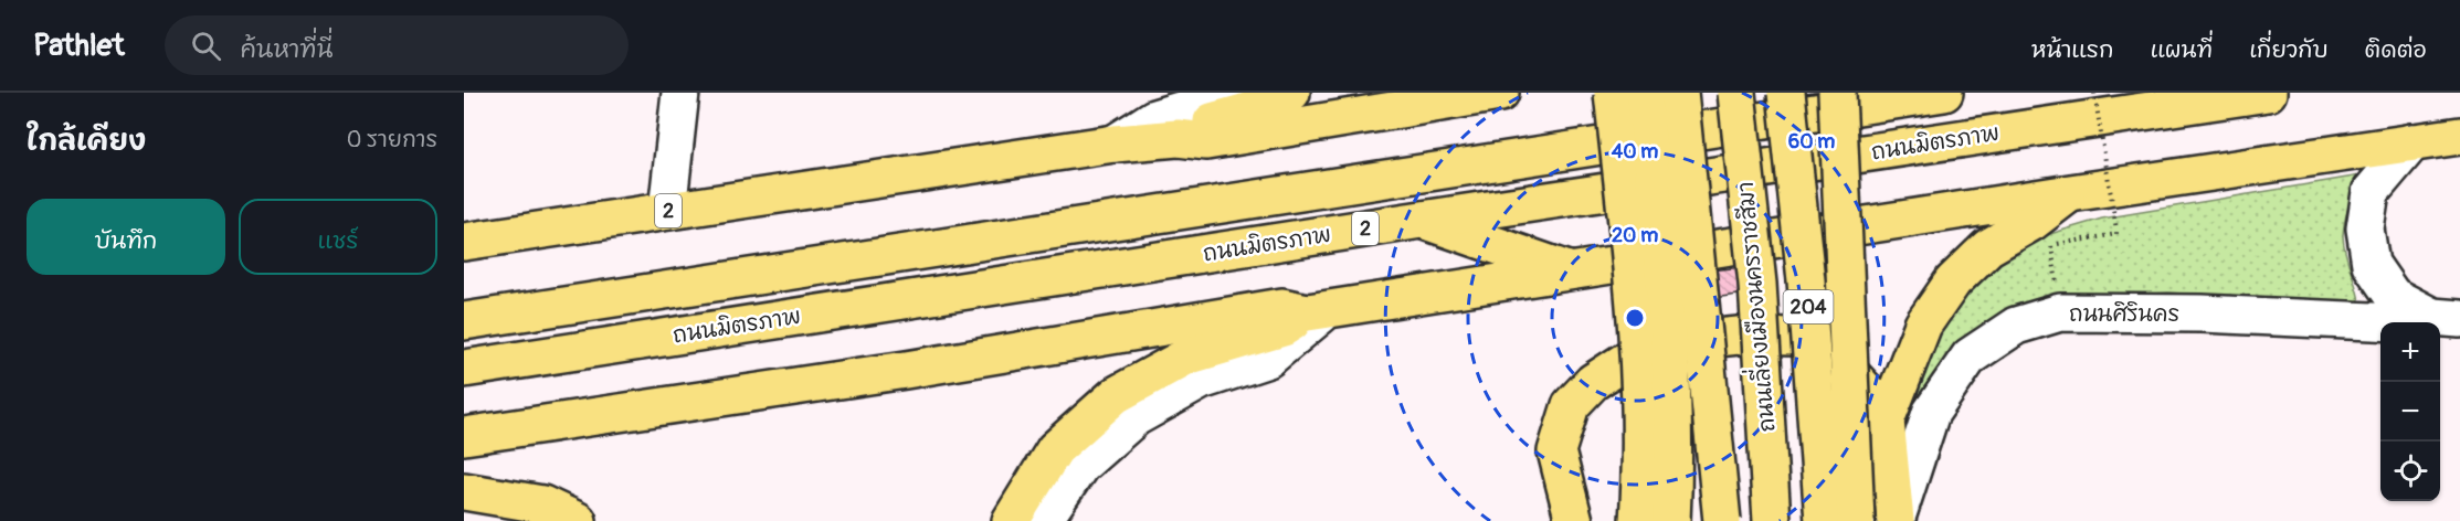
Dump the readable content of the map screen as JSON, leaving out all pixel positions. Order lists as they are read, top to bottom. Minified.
{"streets":{"highway":["ถนนมิตรภาพ","2","ถนนเลี่ยงเมืองนครราชสีมา","204"],"street":["ถนนศิรินคร"]},"page":{"header":"Pathlet","search":"ค้นหาที่นี่","nav":["หน้าแรก","แผนที่","เกี่ยวกับ","ติดต่อ"],"heading":["ใกล้เคียง","0 รายการ"],"buttons":["บันทึก","แชร์"],"map_buttons":["+","−"]},"rings":["60 m","40 m","20 m"]}
